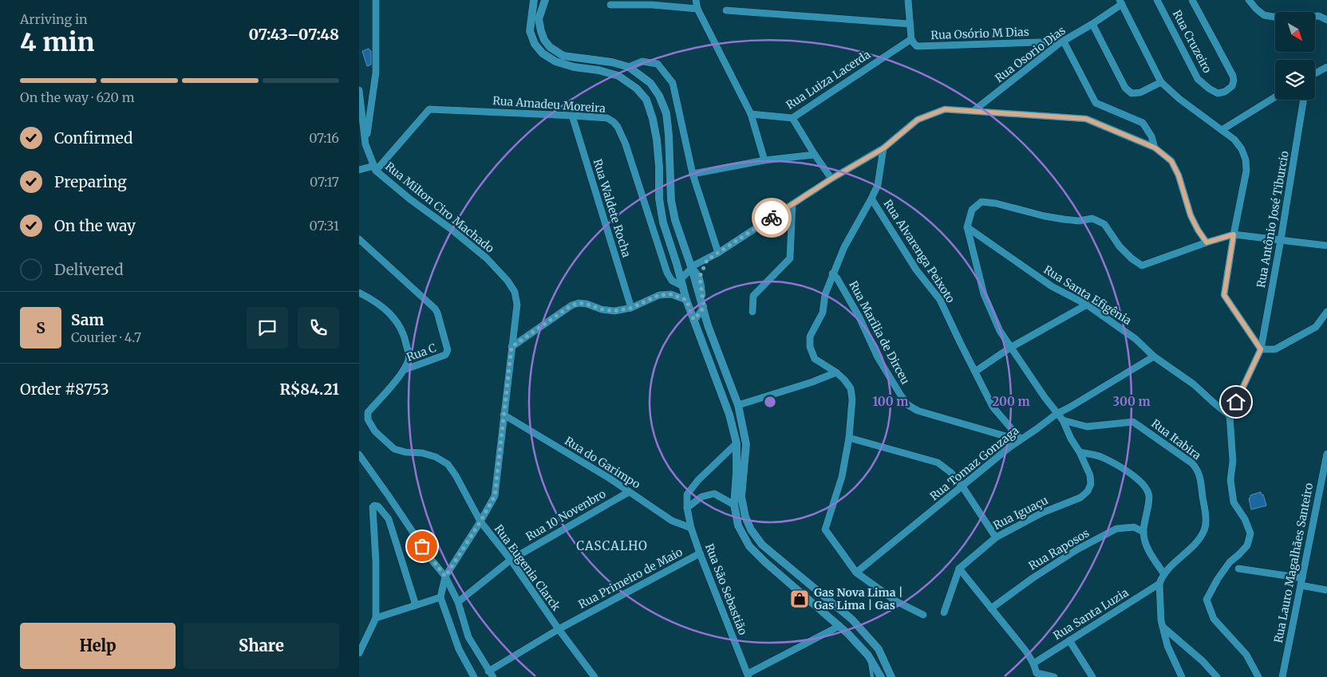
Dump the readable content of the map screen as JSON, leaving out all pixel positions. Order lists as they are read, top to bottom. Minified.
{"streets":{"street":["Rua Osório M Dias","Rua Cruzeiro","Rua Osorio Dias","Rua Luiza Lacerda","Rua Amadeu Moreira","Rua Milton Ciro Machado","Rua Waldete Rocha","Rua Antônio José Tiburcio","Rua Alvarenga Peixoto","Rua Santa Efigênia","Rua Marilia de Dirceu","Rua C","Rua Itabira","Rua do Garimpo","Rua Tomaz Gonzaga","Rua Iguaçu","Rua 10 Novenbro","Rua Raposos","Rua Lauro Magalhães Santeiro","Rua Eugenia Clarck","Rua Primeiro de Maio","Rua São Sebastião","Rua Santa Luzia"]},"crossings":[["Rua Osório M Dias","Rua Osorio Dias"],["Rua Osório M Dias","Rua Luiza Lacerda"],["Rua Amadeu Moreira","Rua Milton Ciro Machado"],["Rua Amadeu Moreira","Rua Waldete Rocha"],["Rua Milton Ciro Machado","Rua do Garimpo"],["Rua Milton Ciro Machado","Rua Eugenia Clarck"],["Rua Antônio José Tiburcio","Rua Santa Efigênia"],["Rua Alvarenga Peixoto","Rua Marilia de Dirceu"],["Rua Alvarenga Peixoto","Rua Tomaz Gonzaga"],["Rua Santa Efigênia","Rua Tomaz Gonzaga"],["Rua Santa Efigênia","Rua Iguaçu"],["Rua Marilia de Dirceu","Rua Tomaz Gonzaga"],["Rua C","Rua Eugenia Clarck"],["Rua Itabira","Rua Iguaçu"],["Rua Itabira","Rua Santa Luzia"],["Rua do Garimpo","Rua 10 Novenbro"],["Rua do Garimpo","Rua São Sebastião"],["Rua Tomaz Gonzaga","Rua Iguaçu"],["Rua 10 Novenbro","Rua Eugenia Clarck"],["Rua Eugenia Clarck","Rua Primeiro de Maio"],["Rua Primeiro de Maio","Rua São Sebastião"]],"districts":["CASCALHO"],"places":{"shop":["Gas Nova Lima | Gas Lima | Gas"]},"north":"bottom right","page":{"heading":["4 min","Arriving in","07:43–07:48"],"panel":["Sam","Courier · 4.7","Order #8753","R$84.21"],"bar":"On the way · 620 m","list":[["Confirmed","07:16"],["Preparing","07:17"],["On the way","07:31"],"Delivered"],"round":"S","buttons":["Help","Share"]},"rings":["100 m","200 m","300 m"]}
